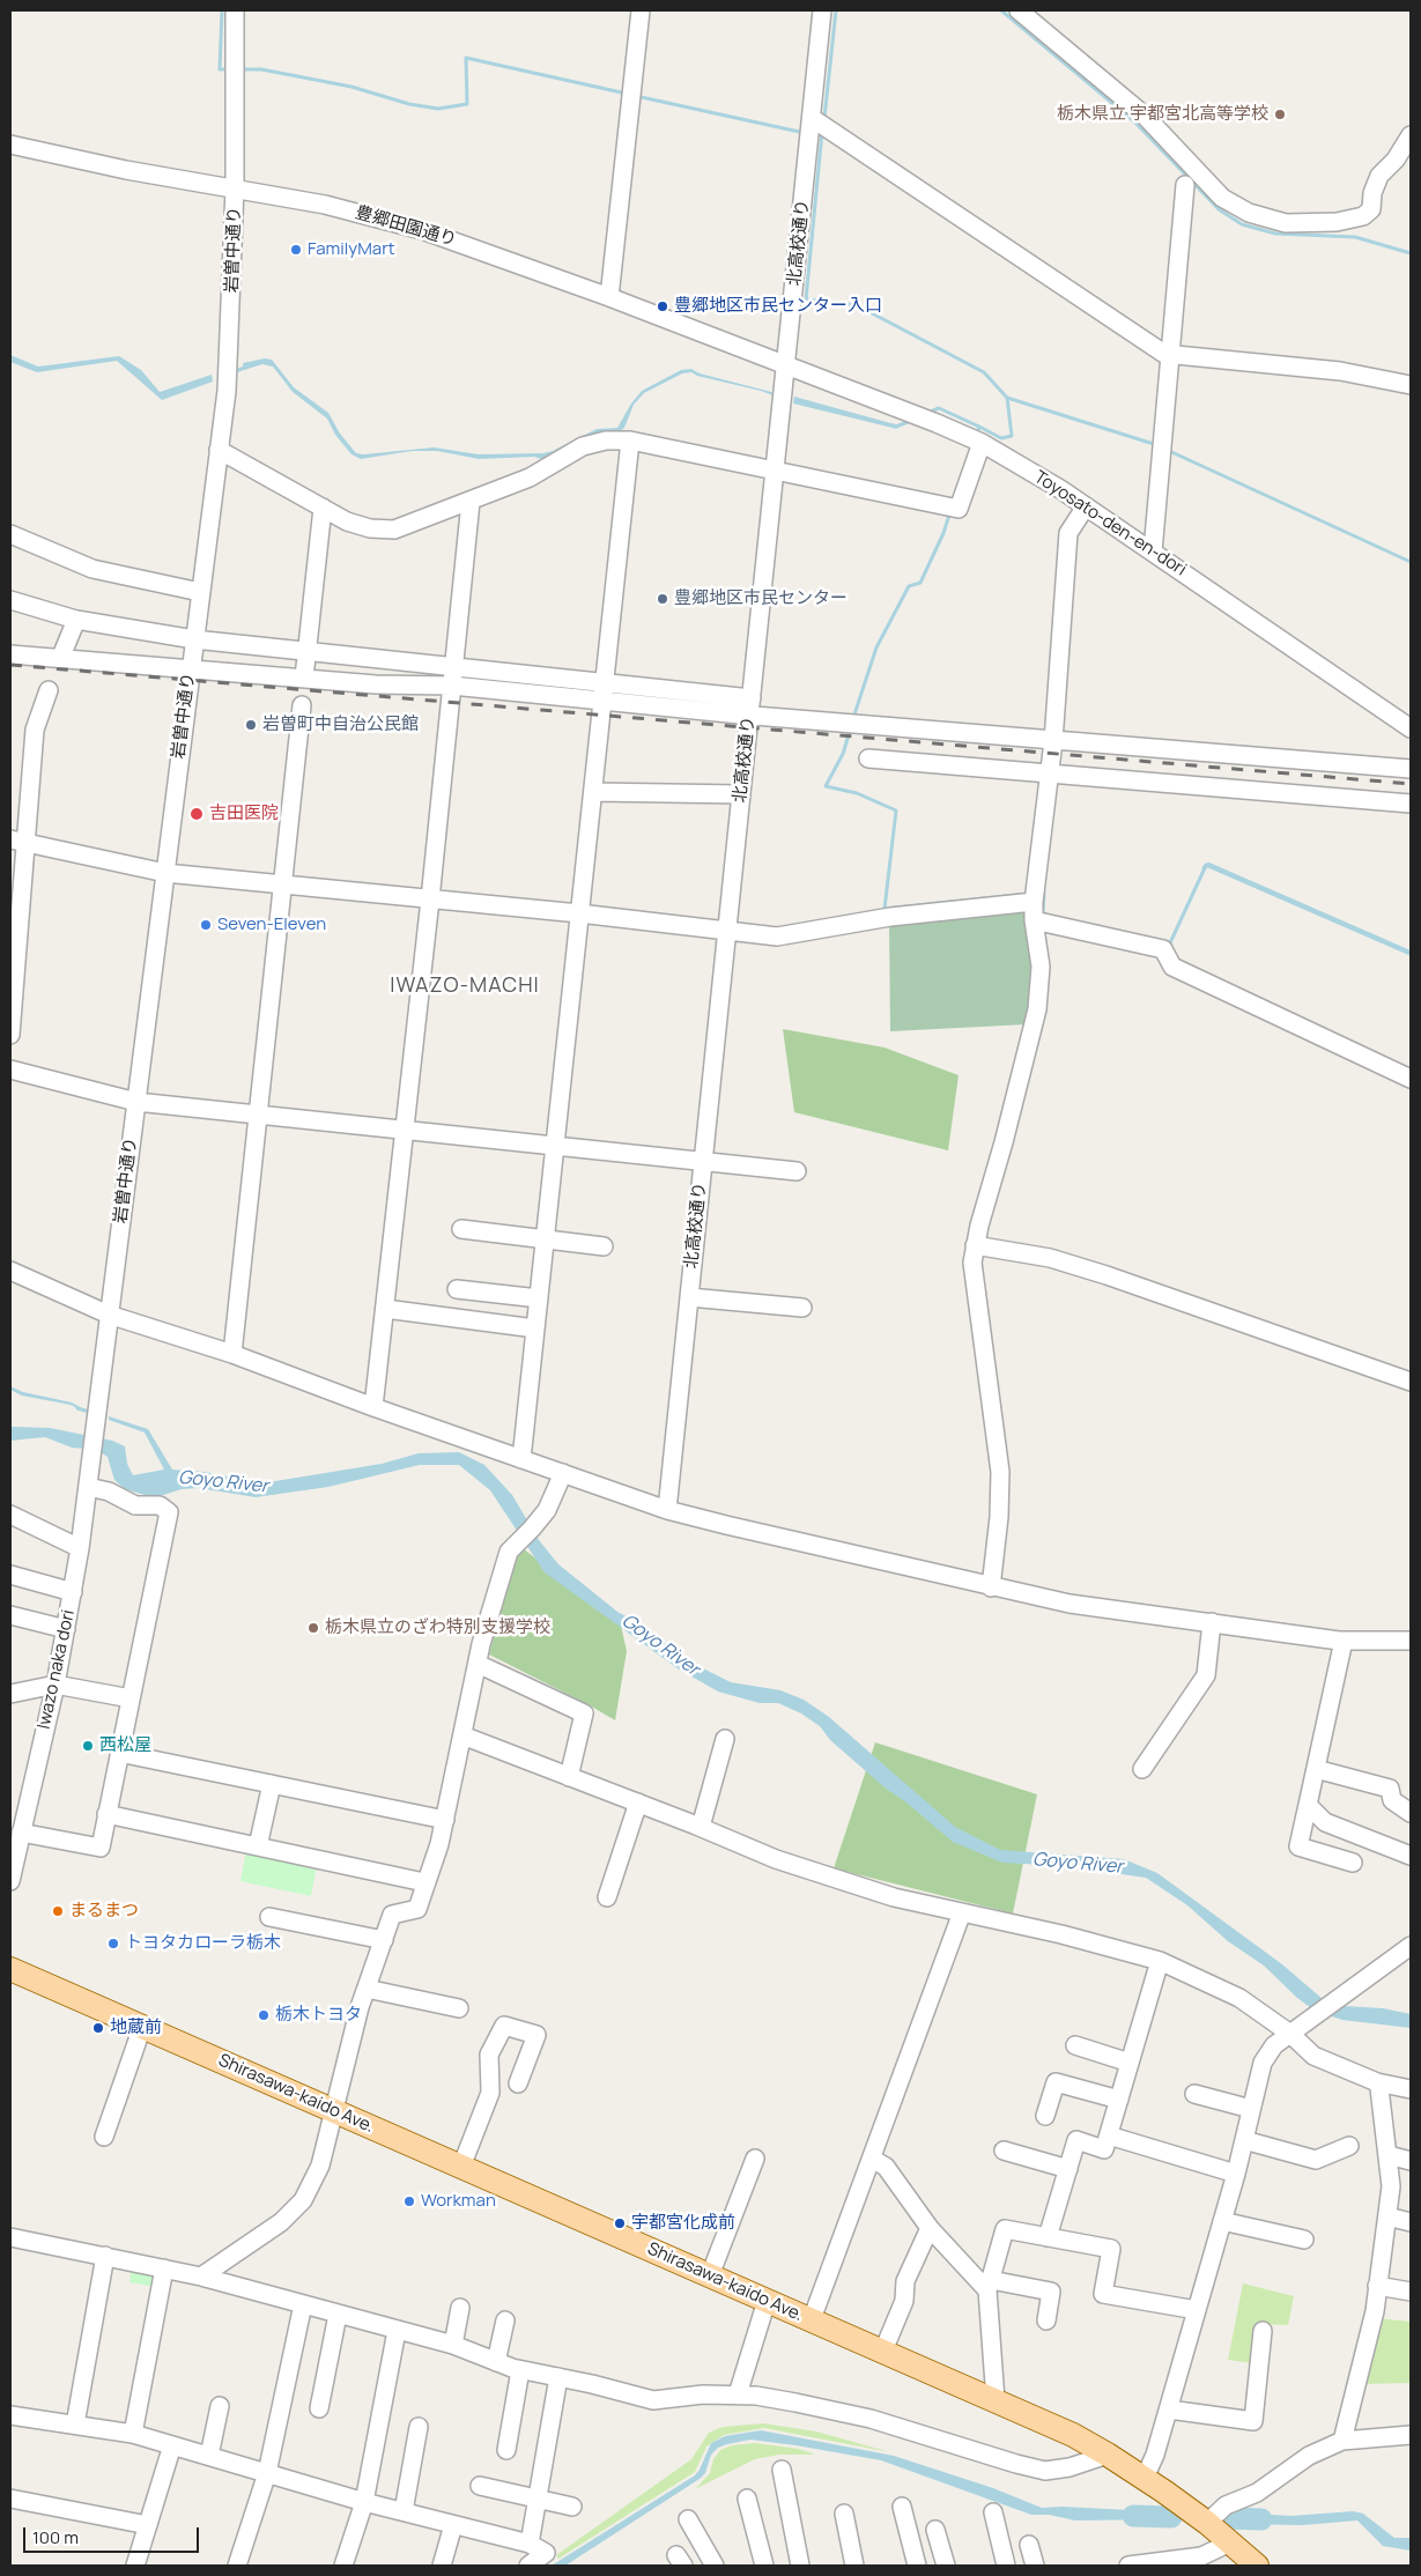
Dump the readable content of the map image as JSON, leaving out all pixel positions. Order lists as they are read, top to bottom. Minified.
{"streets":{"main road":["Shirasawa-kaido Ave."],"street":["豊郷田園通り","北高校通り","岩曽中通り","Toyosato-den-en-dori","Iwazo naka dori"]},"crossings":[["豊郷田園通り","北高校通り"],["豊郷田園通り","岩曽中通り"],["豊郷田園通り","Toyosato-den-en-dori"],["北高校通り","Toyosato-den-en-dori"],["岩曽中通り","Iwazo naka dori"]],"districts":["IWAZO-MACHI"],"water":["Goyo River"],"places":["栃木県立 宇都宮北高等学校","FamilyMart","豊郷地区市民センター入口","豊郷地区市民センター","岩曽町中自治公民館","吉田医院","Seven-Eleven","栃木県立のざわ特別支援学校","西松屋","まるまつ","トヨタカローラ栃木","栃木トヨタ","地蔵前","Workman","宇都宮化成前"],"scale_bar":"100 m"}
